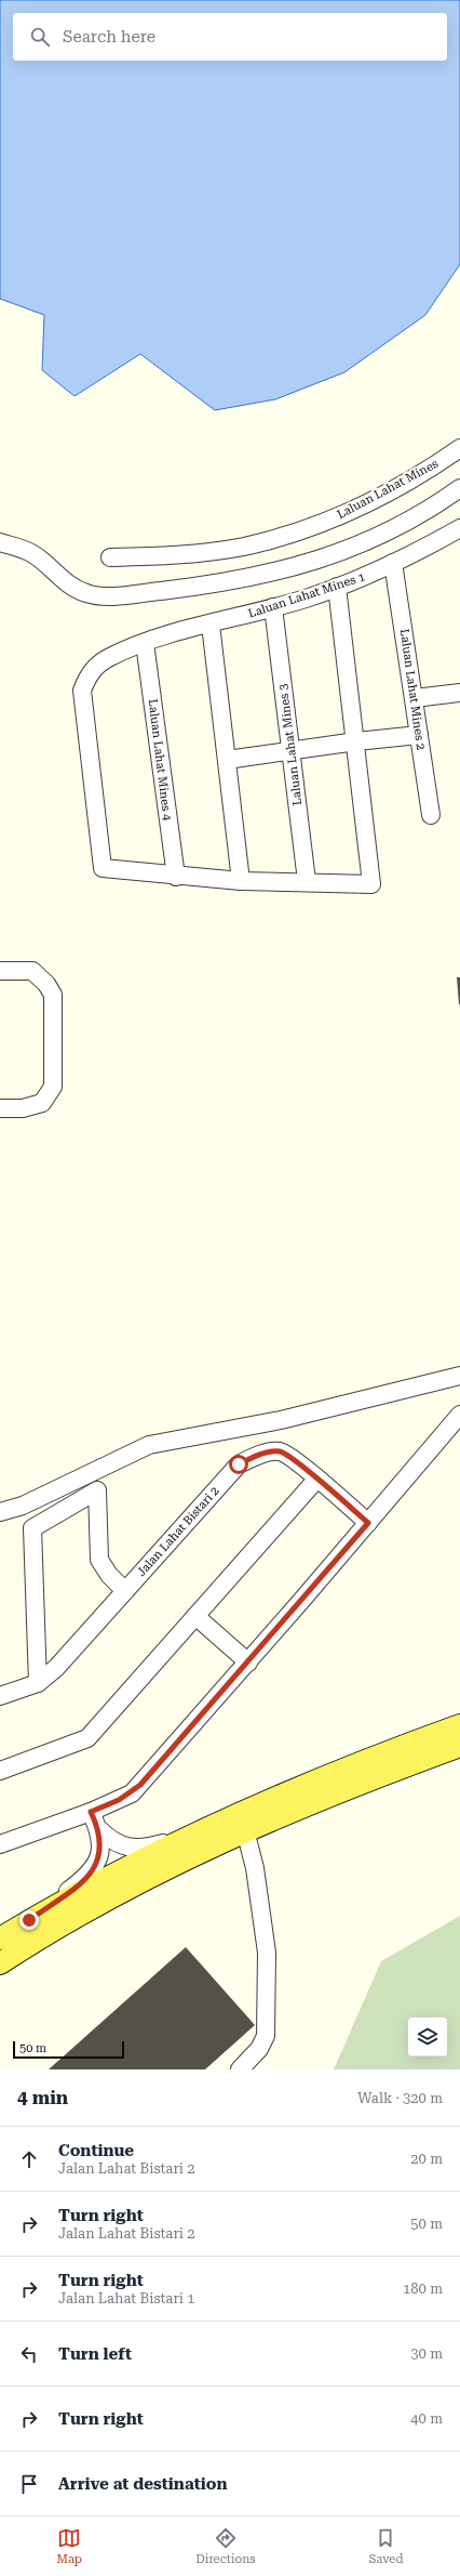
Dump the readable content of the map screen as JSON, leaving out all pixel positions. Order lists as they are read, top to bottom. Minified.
{"streets":{"street":["Laluan Lahat Mines","Laluan Lahat Mines 1","Laluan Lahat Mines 2","Laluan Lahat Mines 3","Laluan Lahat Mines 4","Jalan Lahat Bistari 2"]},"crossings":[["Laluan Lahat Mines 1","Laluan Lahat Mines 2"],["Laluan Lahat Mines 1","Laluan Lahat Mines 3"],["Laluan Lahat Mines 1","Laluan Lahat Mines 4"]],"scale_bar":"50 m","page":{"search":"Search here","scale":"50 m","heading":["4 min","Walk · 320 m"],"list":[["Continue","Jalan Lahat Bistari 2","20 m"],["Turn right","Jalan Lahat Bistari 2","50 m"],["Turn right","Jalan Lahat Bistari 1","180 m"],["Turn left","30 m"],["Turn right","40 m"],"Arrive at destination"],"nav":["Map","Directions","Saved"]}}
